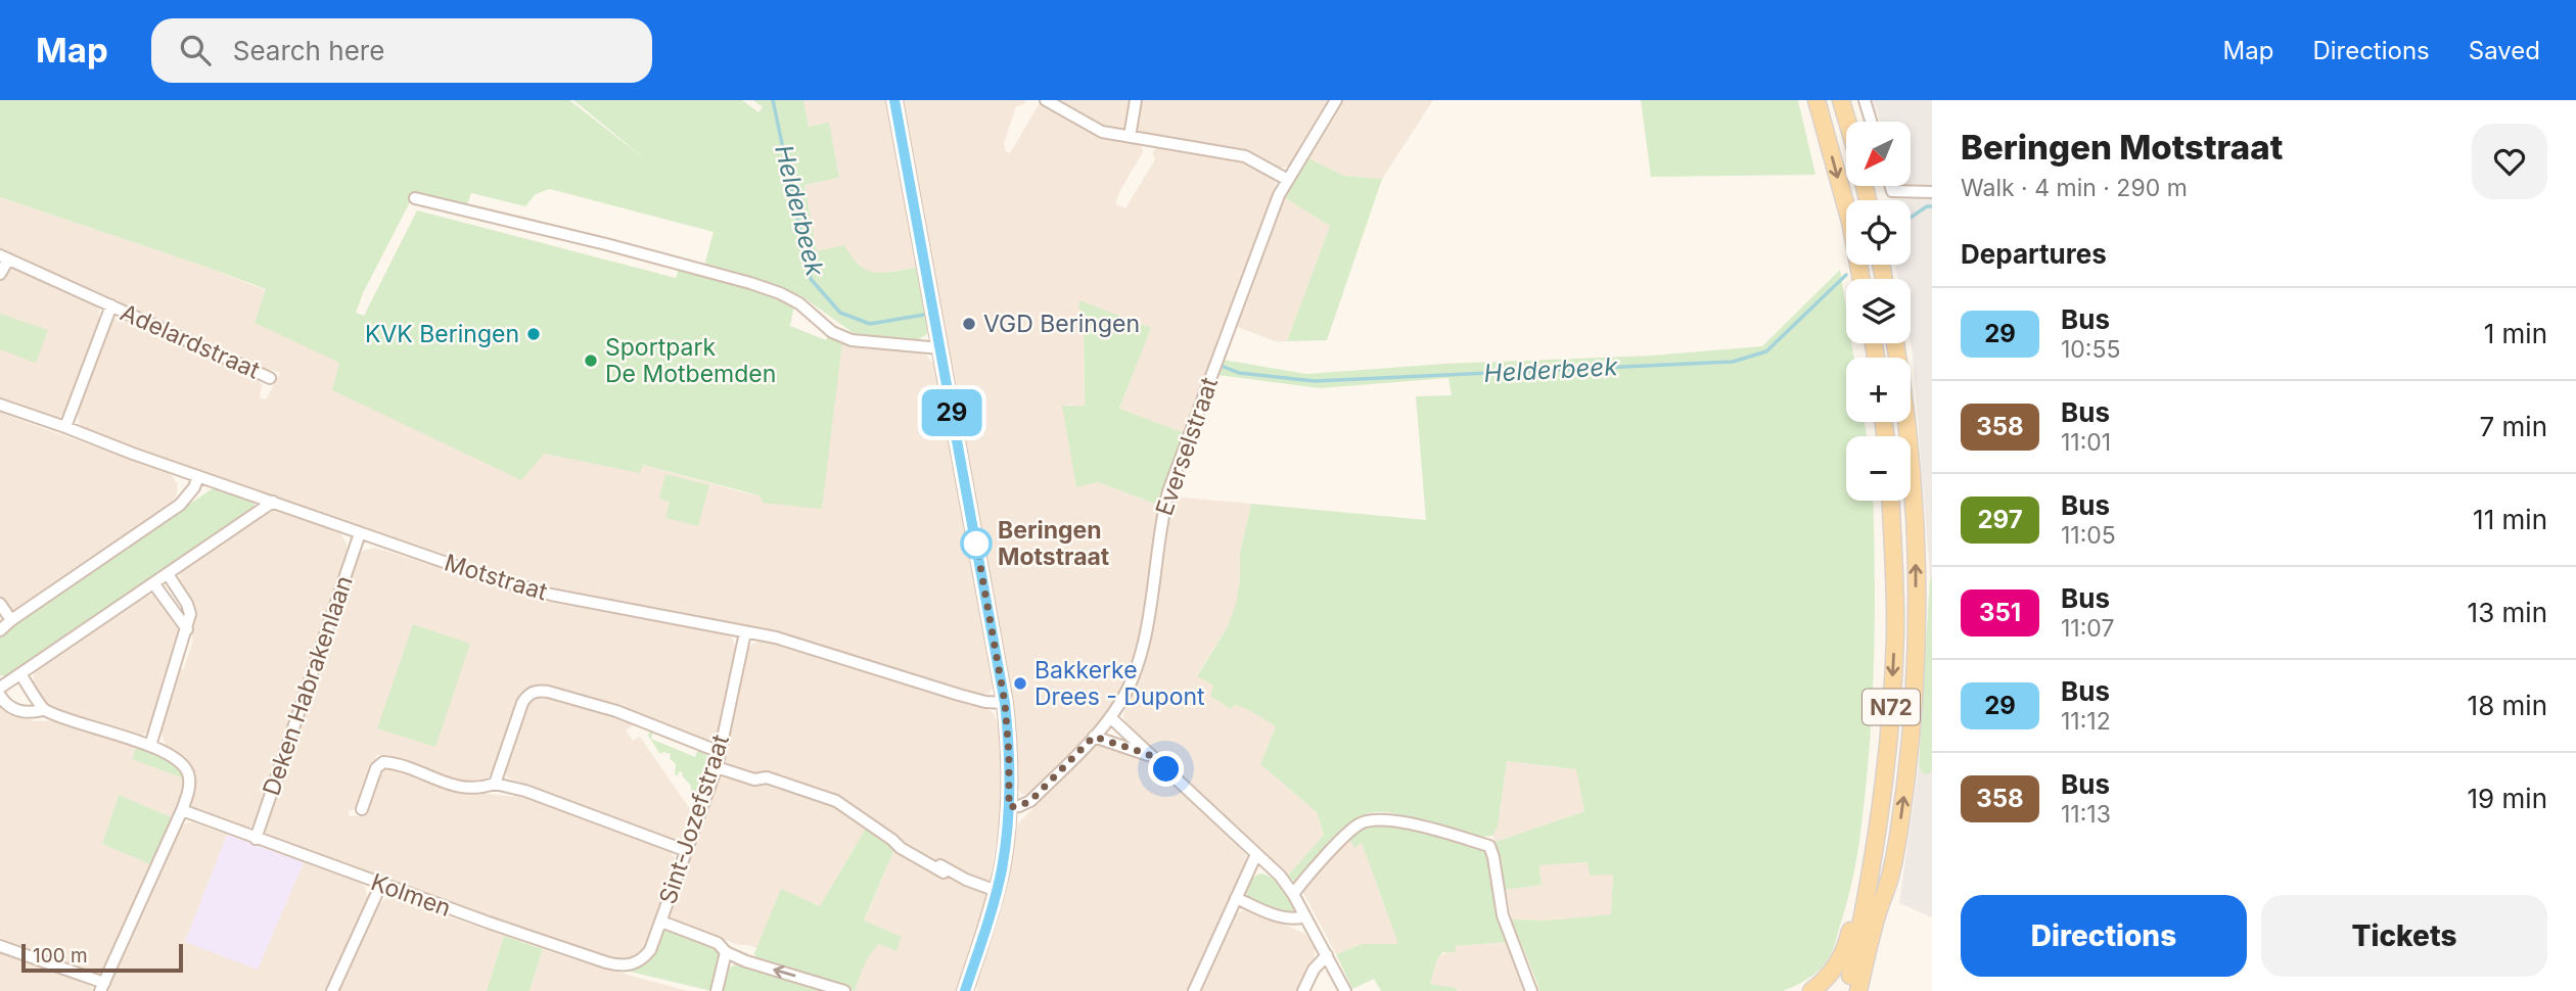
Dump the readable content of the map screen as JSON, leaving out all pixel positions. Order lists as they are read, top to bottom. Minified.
{"streets":{"main road":["N72"],"street":["Adelardstraat","Everselstraat","Motstraat","Deken Habrakenlaan","Sint-Jozefstraat","Kolmen"]},"crossings":[["Adelardstraat","Motstraat"],["Motstraat","Deken Habrakenlaan"],["Motstraat","Sint-Jozefstraat"],["Deken Habrakenlaan","Kolmen"],["Sint-Jozefstraat","Kolmen"]],"water":["Helderbeek"],"places":["VGD Beringen","KVK Beringen","Sportpark De Motbemden","Beringen Motstraat","Bakkerke Drees - Dupont"],"lines":["bus line 29"],"scale_bar":"100 m","north":"bottom left","page":{"header":"Map","search":"Search here","nav":["Map","Directions","Saved"],"on_map":"29","heading":[["Beringen Motstraat","Walk · 4 min · 290 m"],"Departures"],"map_buttons":["+","−"],"list":[{"mark":"29","name":"Bus","note":"10:55","value":"1 min"},{"mark":"358","name":"Bus","note":"11:01","value":"7 min"},{"mark":"297","name":"Bus","note":"11:05","value":"11 min"},{"mark":"351","name":"Bus","note":"11:07","value":"13 min"},{"mark":"29","name":"Bus","note":"11:12","value":"18 min"},{"mark":"358","name":"Bus","note":"11:13","value":"19 min"}],"buttons":["Directions","Tickets"],"scale":"100 m"}}
